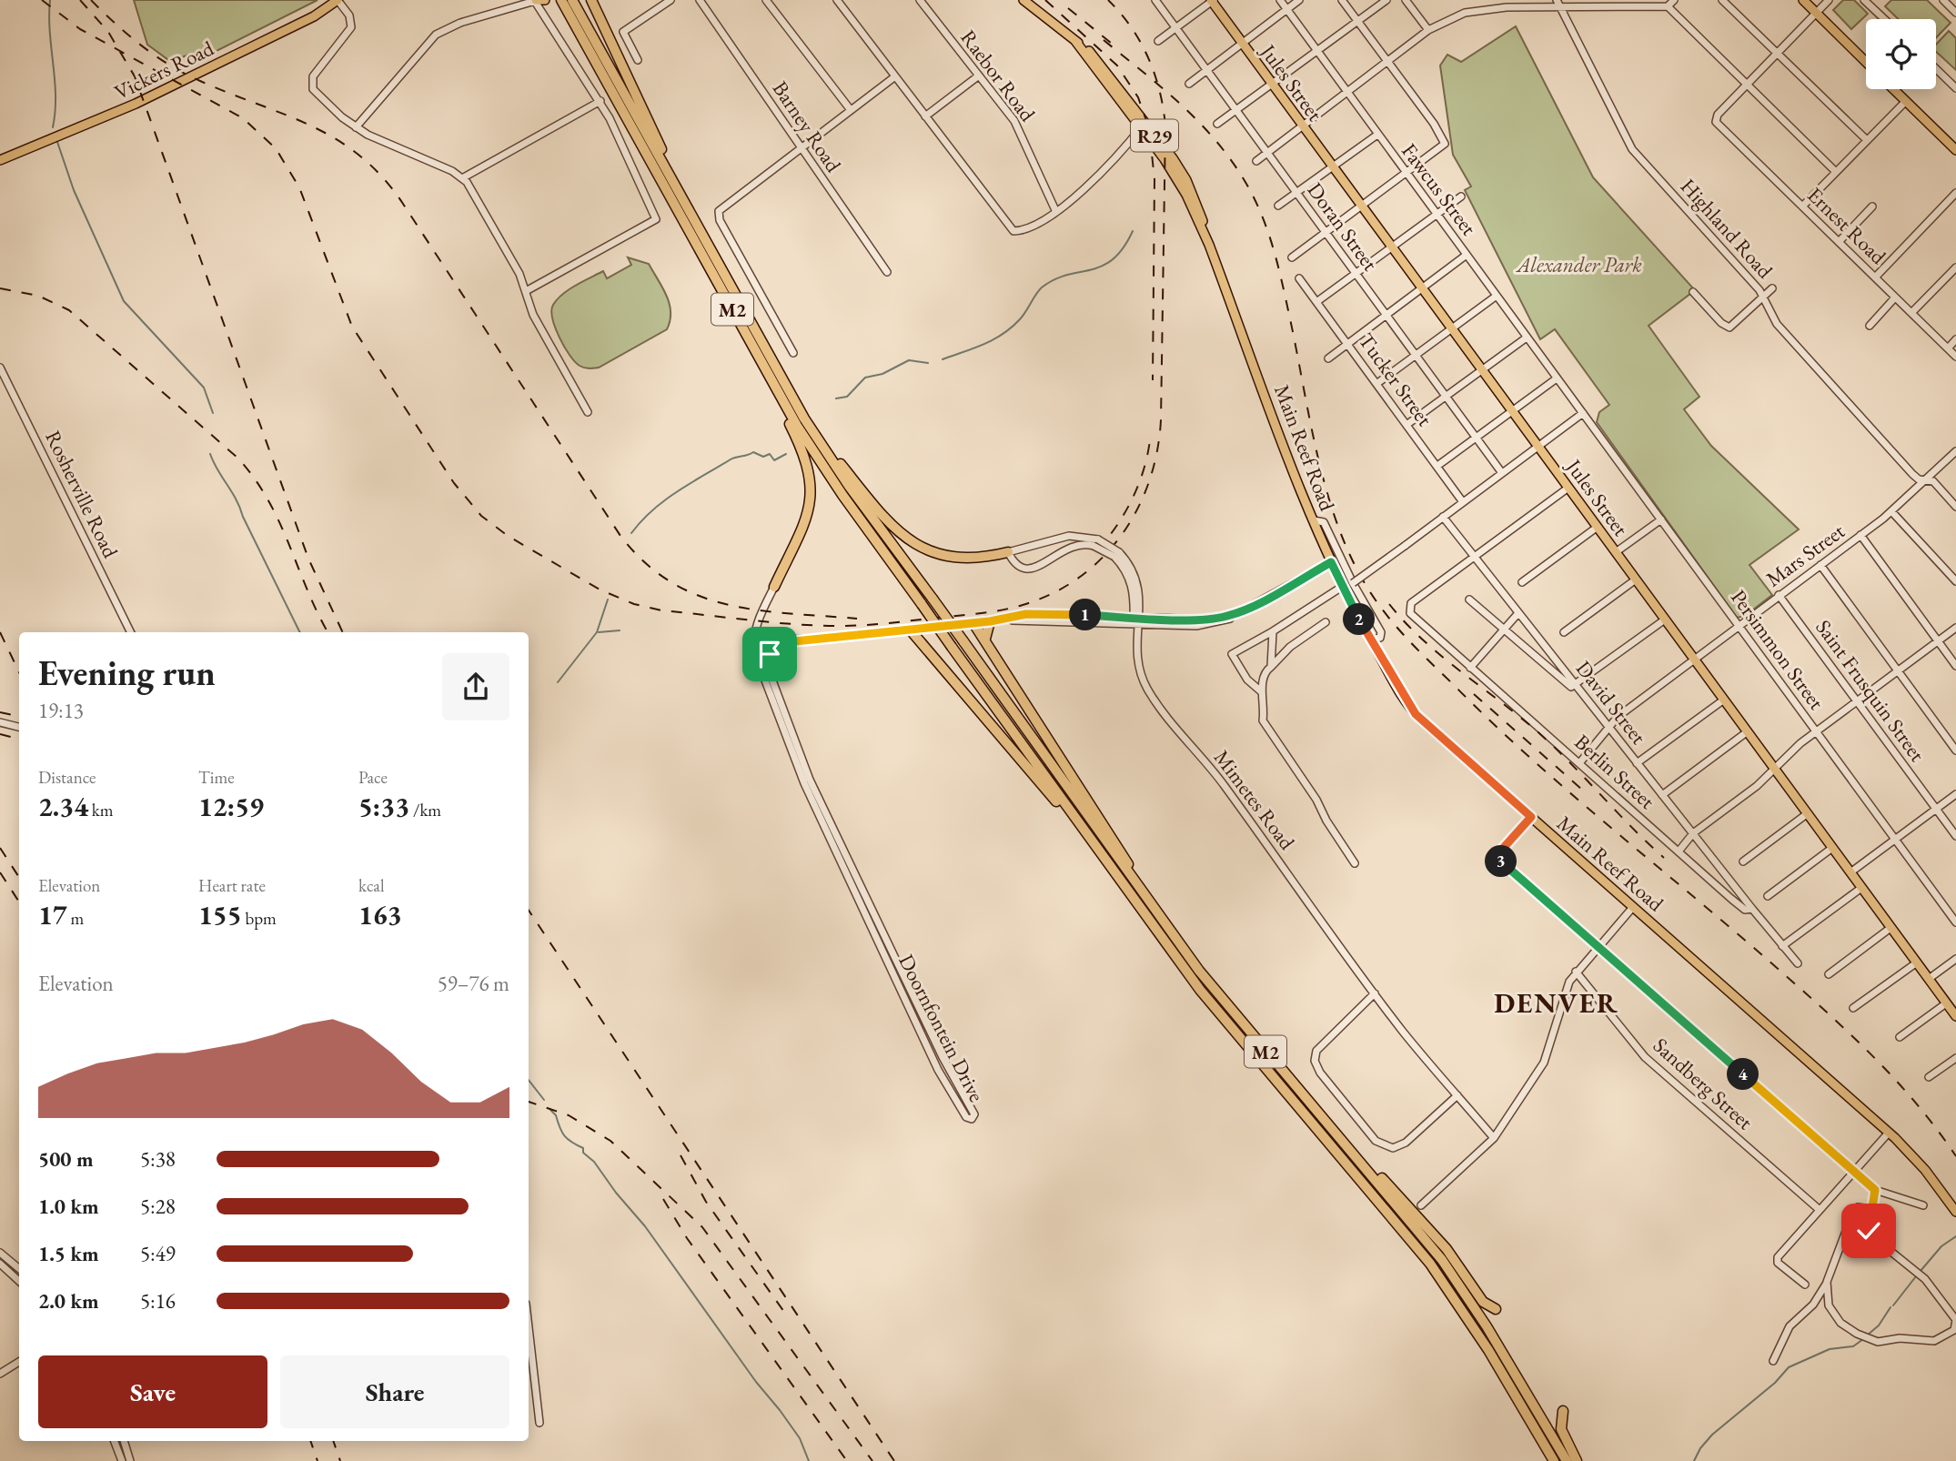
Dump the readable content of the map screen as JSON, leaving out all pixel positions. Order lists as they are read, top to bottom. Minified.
{"streets":{"highway":["M2"],"main road":["Vickers Road","Jules Street","R29","Main Reef Road"],"street":["Raebor Road","Barney Road","Fawcus Street","Ernest Road","Doran Street","Highland Road","Tucker Street","Rosherville Road","Mars Street","Persimmon Street","Saint Frusquin Street","David Street","Berlin Street","Mimetes Road","Doornfontein Drive","Sandberg Street"]},"crossings":[["Jules Street","Mars Street"],["Fawcus Street","Persimmon Street"],["Highland Road","Mars Street"],["Mars Street","Persimmon Street"],["Mars Street","Saint Frusquin Street"],["Mars Street","David Street"],["Mars Street","Berlin Street"],["David Street","Berlin Street"]],"districts":["DENVER"],"parks":["Alexander Park"],"page":{"pins":["1","2","3","4"],"heading":["Evening run","19:13"],"stats":[["Distance","2.34 km"],["Time","12:59"],["Pace","5:33 /km"],["Elevation","17 m"],["Heart rate","155 bpm"],["kcal","163"]],"chart":["Elevation","59–76 m"],"list":[{"name":"500 m","note":"5:38"},{"name":"1.0 km","note":"5:28"},{"name":"1.5 km","note":"5:49"},{"name":"2.0 km","note":"5:16"}],"buttons":["Save","Share"]}}
